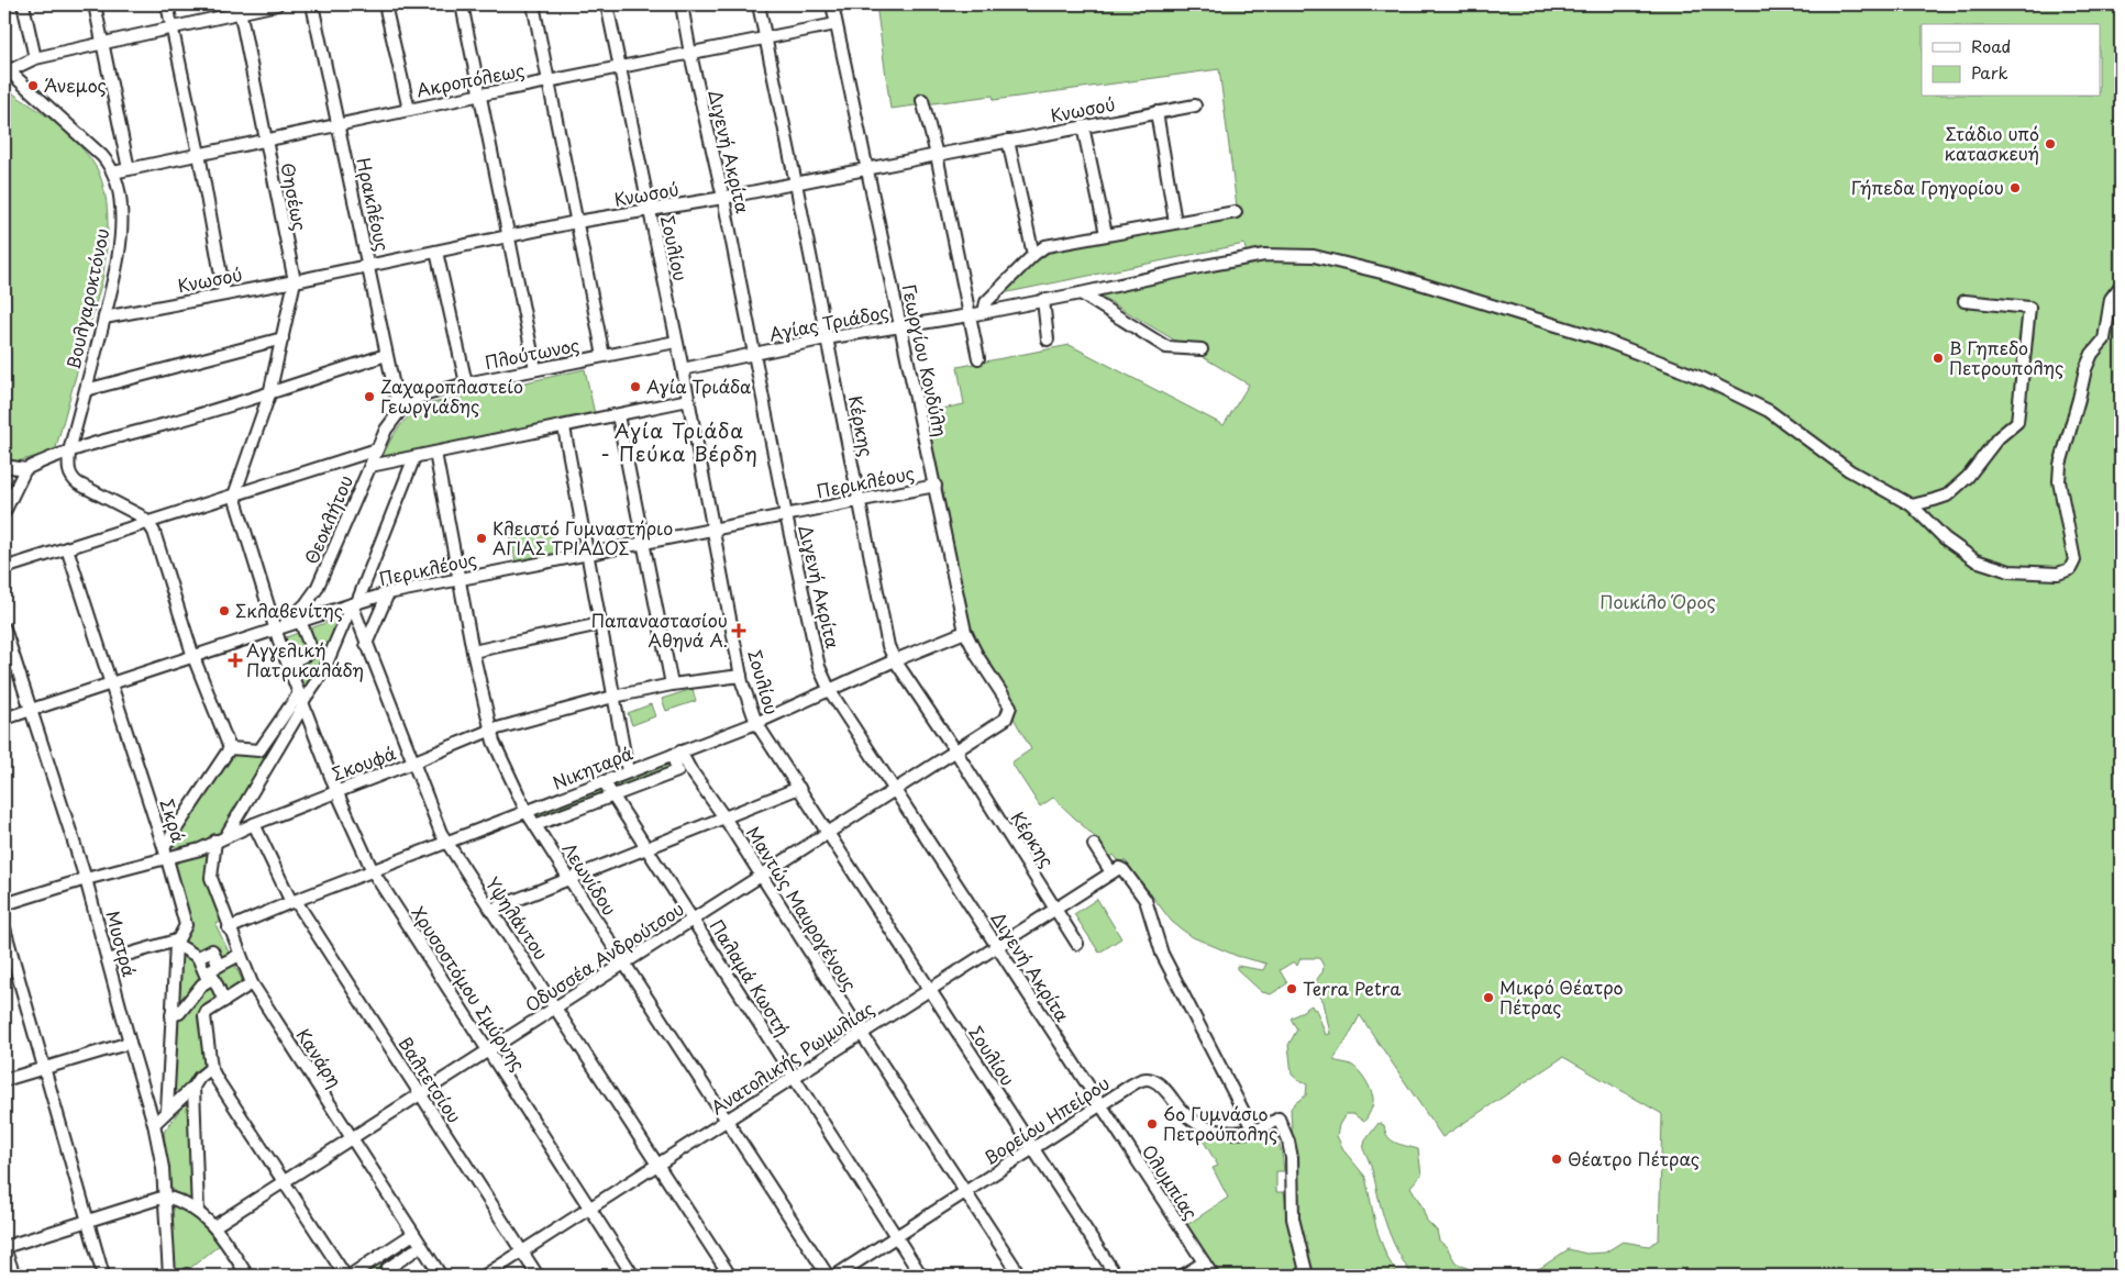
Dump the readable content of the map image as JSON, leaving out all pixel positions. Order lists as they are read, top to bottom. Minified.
{"streets":{"street":["Ακροπόλεως","Κνωσού","Διγενή Ακρίτα","Θησέως","Ηρακλέους","Σουλίου","Βουλγαροκτόνου","Αγίας Τριάδος","Πλούτωνος","Γεωργίου Κονδύλη","Κέρκης","Περικλέους","Θεοκλήτου","Σκουφά","Νικηταρά","Σκρά","Λεωνίδου","Μαντώς Μαυρογένους","Υψηλάντου","Μυστρά","Οδυσσέα Ανδρούτσου","Παλαμά Κωστή","Χρυσοστόμου Σμύρνης","Κανάρη","Ανατολικής Ρωμυλίας","Βαλτετσίου","Βορείου Ηπείρου","Ολυμπίας"]},"crossings":[["Ακροπόλεως","Διγενή Ακρίτα"],["Ακροπόλεως","Θησέως"],["Ακροπόλεως","Ηρακλέους"],["Ακροπόλεως","Σουλίου"],["Ακροπόλεως","Βουλγαροκτόνου"],["Ακροπόλεως","Γεωργίου Κονδύλη"],["Ακροπόλεως","Κέρκης"],["Κνωσού","Διγενή Ακρίτα"],["Κνωσού","Θησέως"],["Κνωσού","Ηρακλέους"],["Κνωσού","Σουλίου"],["Κνωσού","Βουλγαροκτόνου"],["Κνωσού","Γεωργίου Κονδύλη"],["Κνωσού","Κέρκης"],["Διγενή Ακρίτα","Αγίας Τριάδος"],["Διγενή Ακρίτα","Περικλέους"],["Διγενή Ακρίτα","Νικηταρά"],["Διγενή Ακρίτα","Οδυσσέα Ανδρούτσου"],["Διγενή Ακρίτα","Ανατολικής Ρωμυλίας"],["Διγενή Ακρίτα","Βορείου Ηπείρου"],["Διγενή Ακρίτα","Ολυμπίας"],["Θησέως","Χρυσοστόμου Σμύρνης"],["Ηρακλέους","Πλούτωνος"],["Ηρακλέους","Θεοκλήτου"],["Σουλίου","Αγίας Τριάδος"],["Σουλίου","Πλούτωνος"],["Σουλίου","Περικλέους"],["Σουλίου","Σκουφά"],["Σουλίου","Νικηταρά"],["Σουλίου","Οδυσσέα Ανδρούτσου"],["Σουλίου","Ανατολικής Ρωμυλίας"],["Σουλίου","Βορείου Ηπείρου"],["Αγίας Τριάδος","Γεωργίου Κονδύλη"],["Αγίας Τριάδος","Κέρκης"],["Πλούτωνος","Θεοκλήτου"],["Γεωργίου Κονδύλη","Περικλέους"],["Γεωργίου Κονδύλη","Νικηταρά"],["Γεωργίου Κονδύλη","Οδυσσέα Ανδρούτσου"],["Κέρκης","Περικλέους"],["Κέρκης","Νικηταρά"],["Κέρκης","Οδυσσέα Ανδρούτσου"],["Κέρκης","Ανατολικής Ρωμυλίας"],["Περικλέους","Θεοκλήτου"],["Περικλέους","Σκρά"],["Περικλέους","Λεωνίδου"],["Περικλέους","Υψηλάντου"],["Περικλέους","Μυστρά"],["Περικλέους","Χρυσοστόμου Σμύρνης"],["Θεοκλήτου","Χρυσοστόμου Σμύρνης"],["Σκουφά","Σκρά"],["Σκουφά","Λεωνίδου"],["Σκουφά","Υψηλάντου"],["Σκουφά","Μυστρά"],["Σκουφά","Χρυσοστόμου Σμύρνης"],["Σκουφά","Κανάρη"],["Σκουφά","Βαλτετσίου"],["Νικηταρά","Λεωνίδου"],["Νικηταρά","Μαντώς Μαυρογένους"],["Νικηταρά","Υψηλάντου"],["Νικηταρά","Παλαμά Κωστή"],["Νικηταρά","Χρυσοστόμου Σμύρνης"],["Νικηταρά","Κανάρη"],["Νικηταρά","Βαλτετσίου"],["Λεωνίδου","Οδυσσέα Ανδρούτσου"],["Λεωνίδου","Ανατολικής Ρωμυλίας"],["Μαντώς Μαυρογένους","Οδυσσέα Ανδρούτσου"],["Μαντώς Μαυρογένους","Ανατολικής Ρωμυλίας"],["Μαντώς Μαυρογένους","Βορείου Ηπείρου"],["Υψηλάντου","Οδυσσέα Ανδρούτσου"],["Υψηλάντου","Ανατολικής Ρωμυλίας"],["Οδυσσέα Ανδρούτσου","Παλαμά Κωστή"],["Οδυσσέα Ανδρούτσου","Χρυσοστόμου Σμύρνης"],["Οδυσσέα Ανδρούτσου","Κανάρη"],["Οδυσσέα Ανδρούτσου","Βαλτετσίου"],["Παλαμά Κωστή","Ανατολικής Ρωμυλίας"],["Παλαμά Κωστή","Βορείου Ηπείρου"],["Χρυσοστόμου Σμύρνης","Ανατολικής Ρωμυλίας"],["Ανατολικής Ρωμυλίας","Βαλτετσίου"],["Βορείου Ηπείρου","Ολυμπίας"]],"districts":["Αγία Τριάδα - Πεύκα Βέρδη"],"parks":["Ποικίλο Όρος"],"places":{"other":["Άνεμος","Στάδιο υπό κατασκευή","Γήπεδα Γρηγορίου","Β Γηπεδο Πετρουπολης","Αγία Τριάδα","Ζαχαροπλαστείο Γεωργιάδης","Κλειστό Γυμναστήριο ΑΓΙΑΣ ΤΡΙΑΔΟΣ","Σκλαβενίτης","Terra Petra","Μικρό Θέατρο Πέτρας","6ο Γυμνάσιο Πετρούπολης","Θέατρο Πέτρας"],"health":["Παπαναστασίου Αθηνά Α.","Αγγελική Πατρικαλάδη"]},"legend":["Road","Park"]}
